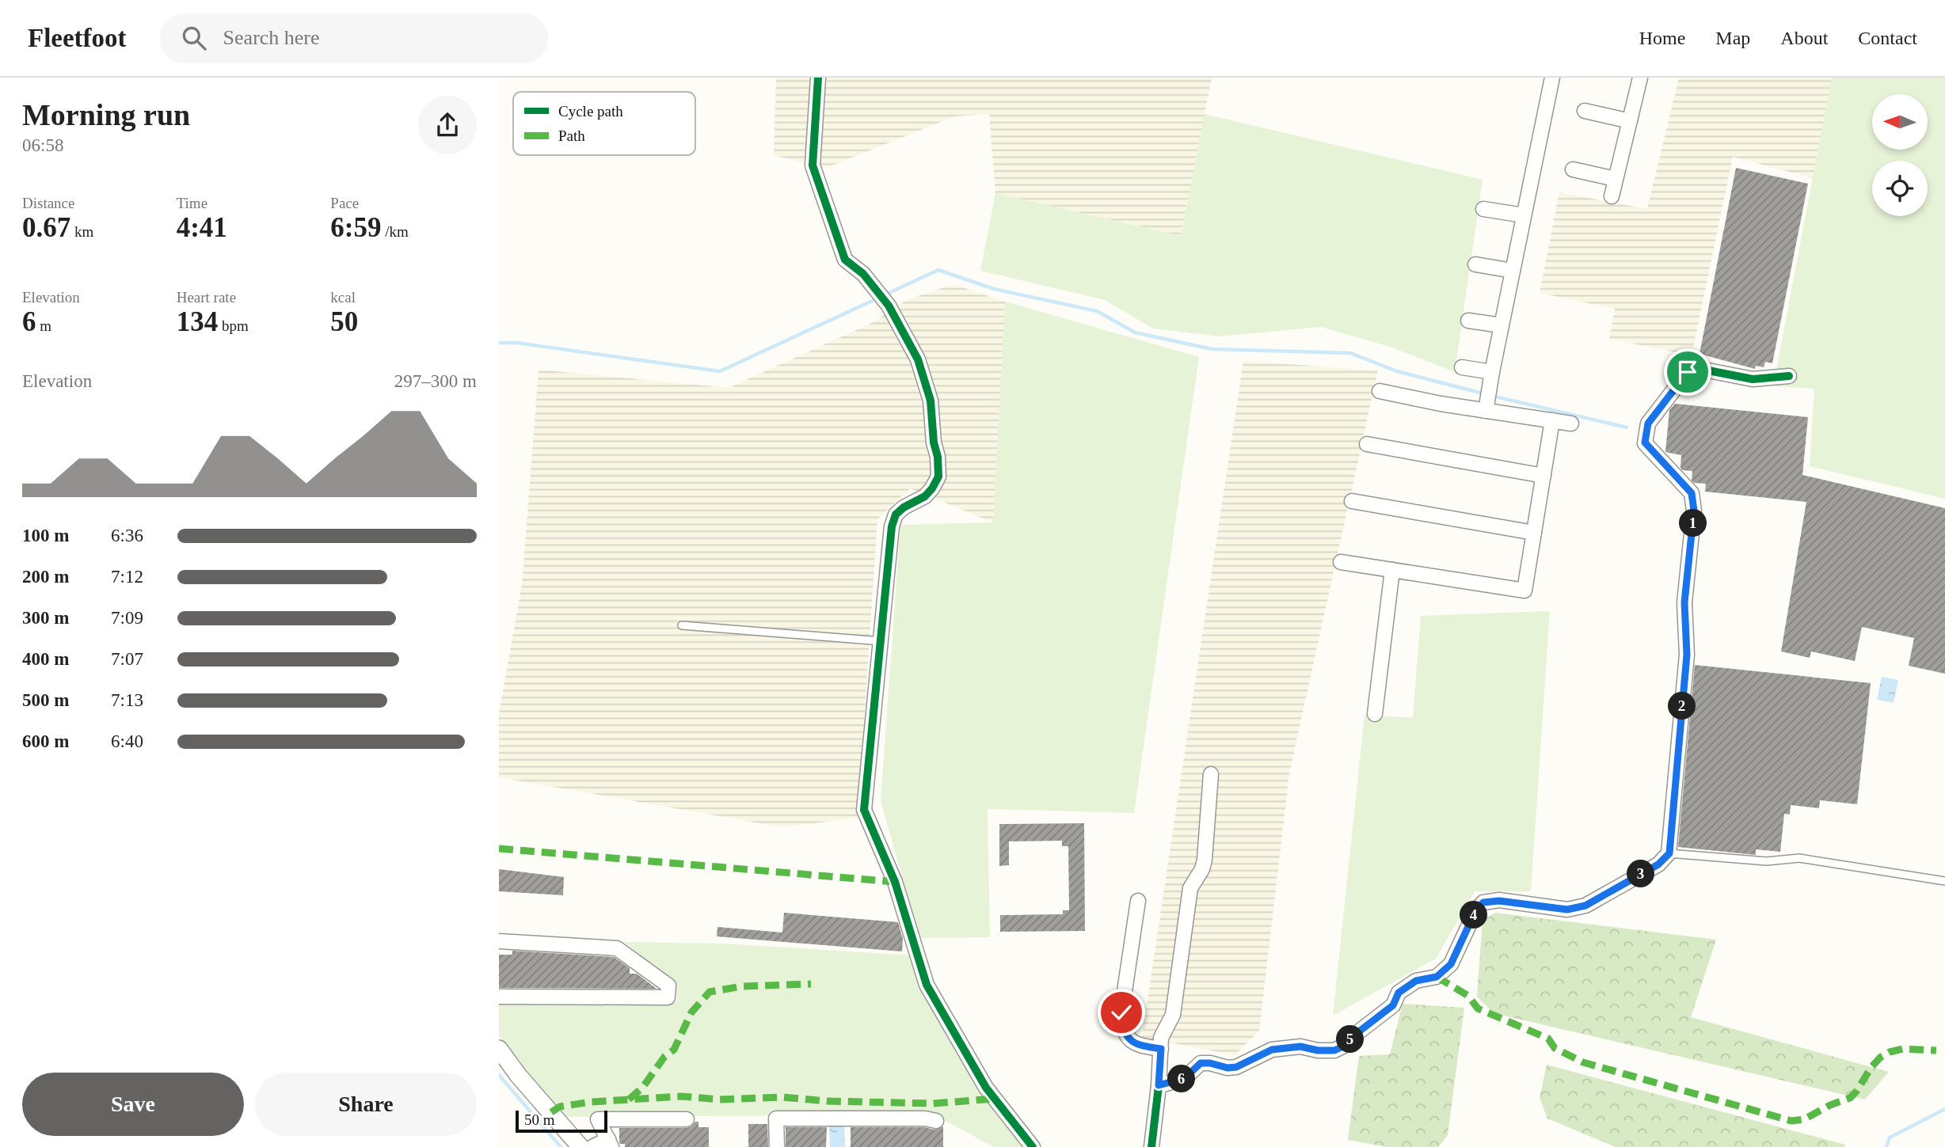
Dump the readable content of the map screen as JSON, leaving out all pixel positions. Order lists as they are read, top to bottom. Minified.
{"legend":["Cycle path","Path"],"scale_bar":"50 m","north":"left","page":{"header":"Fleetfoot","search":"Search here","nav":["Home","Map","About","Contact"],"heading":["Morning run","06:58"],"stats":[["Distance","0.67 km"],["Time","4:41"],["Pace","6:59 /km"],["Elevation","6 m"],["Heart rate","134 bpm"],["kcal","50"]],"chart":["Elevation","297–300 m"],"pins":["1","2","3","4","5","6"],"list":[{"name":"100 m","note":"6:36"},{"name":"200 m","note":"7:12"},{"name":"300 m","note":"7:09"},{"name":"400 m","note":"7:07"},{"name":"500 m","note":"7:13"},{"name":"600 m","note":"6:40"}],"buttons":["Save","Share"],"scale":"50 m"}}
